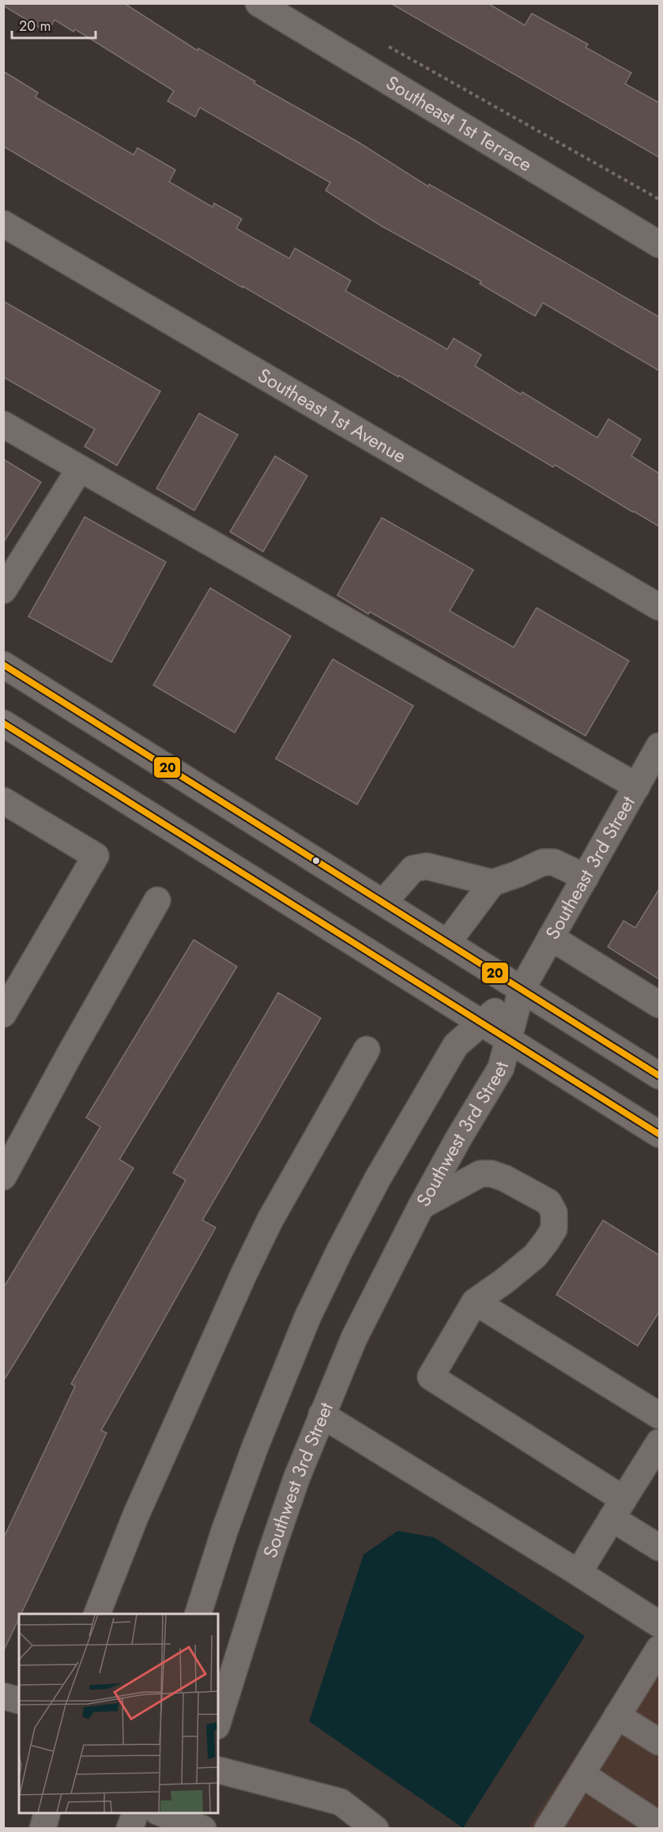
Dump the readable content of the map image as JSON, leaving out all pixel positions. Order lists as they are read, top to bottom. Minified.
{"streets":{"street":["Southeast 1st Terrace","Southeast 1st Avenue","Southeast 3rd Street","Southwest 3rd Street"]},"crossings":[["Southeast 3rd Street","Southwest 3rd Street"]],"lines":["transit line 20"],"scale_bar":"20 m"}
